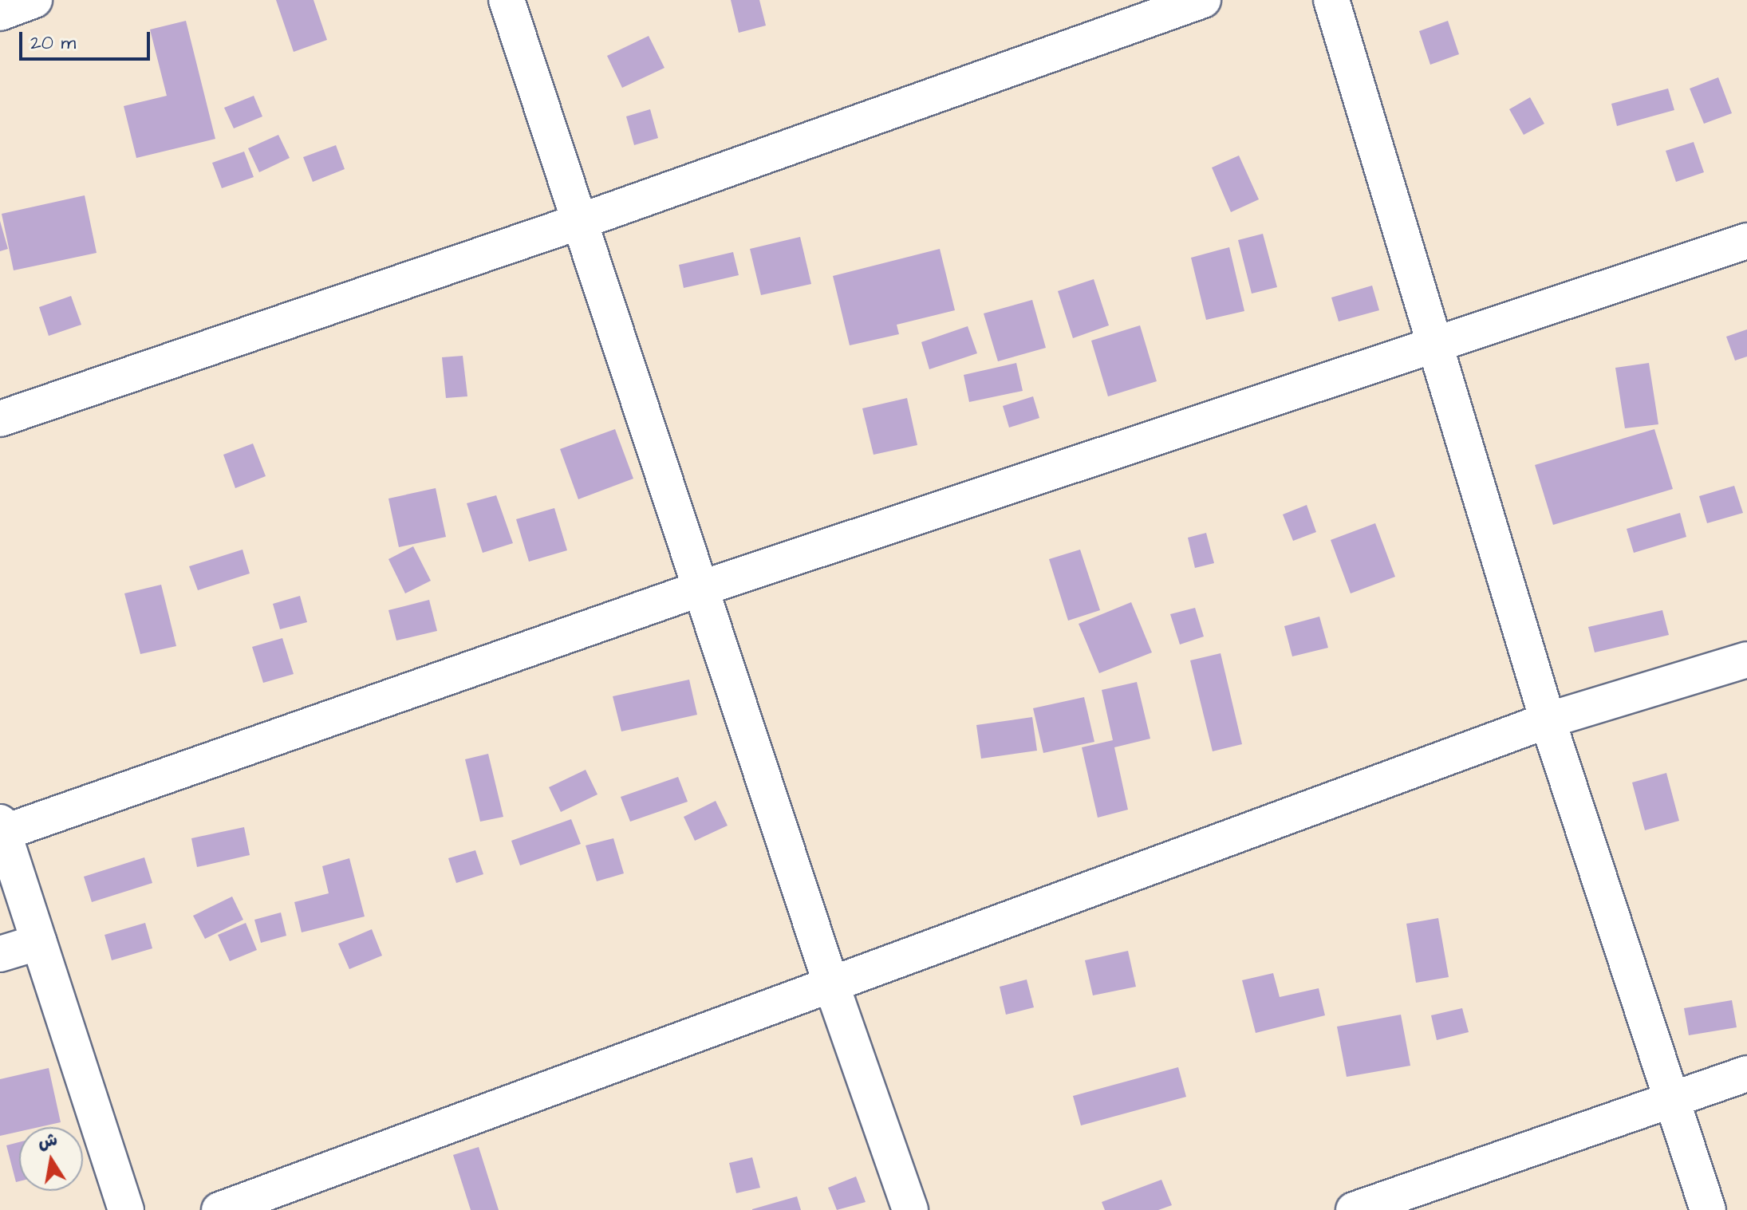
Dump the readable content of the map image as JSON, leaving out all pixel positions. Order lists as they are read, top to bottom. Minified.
{"scale_bar":"20 m","north":"top"}
